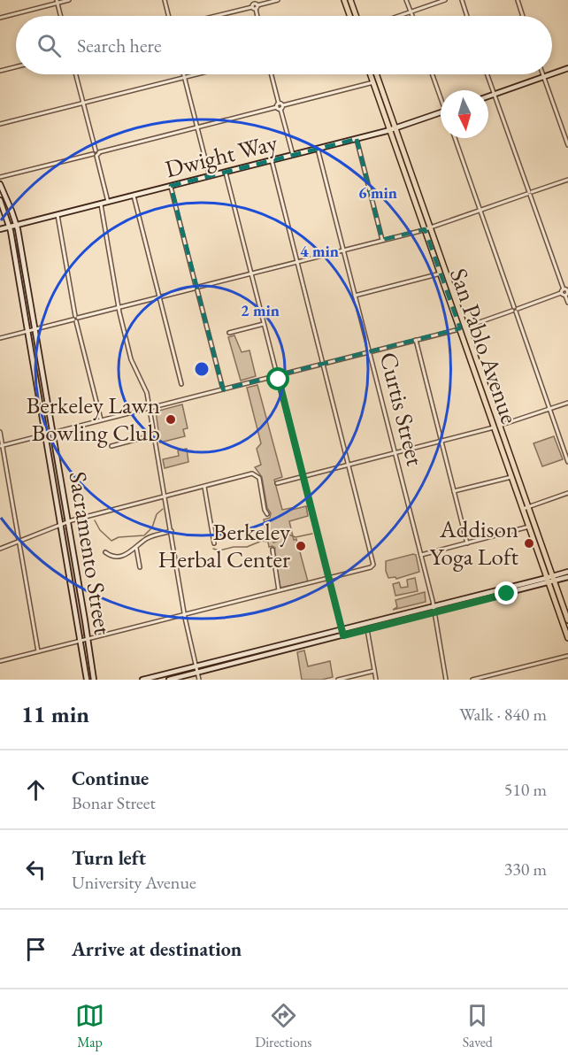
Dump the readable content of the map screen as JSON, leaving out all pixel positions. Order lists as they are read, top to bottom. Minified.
{"streets":{"main road":["San Pablo Avenue"],"street":["Dwight Way","Curtis Street","Sacramento Street"]},"crossings":[["Dwight Way","San Pablo Avenue"],["Dwight Way","Curtis Street"],["Dwight Way","Sacramento Street"]],"places":["Berkeley Lawn Bowling Club","Addison Yoga Loft","Berkeley Herbal Center"],"north":"bottom","page":{"search":"Search here","heading":["11 min","Walk · 840 m"],"list":[["Continue","Bonar Street","510 m"],["Turn left","University Avenue","330 m"],"Arrive at destination"],"nav":["Map","Directions","Saved"]},"rings":["6 min","4 min","2 min"]}
